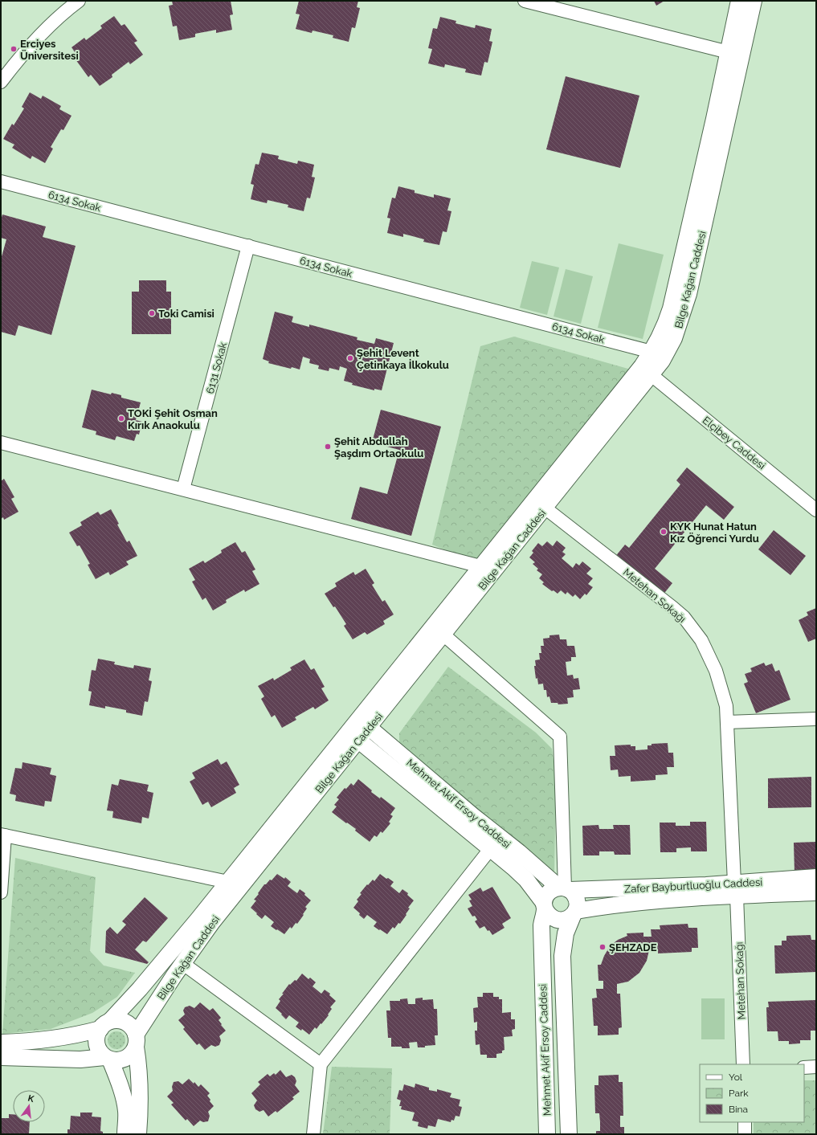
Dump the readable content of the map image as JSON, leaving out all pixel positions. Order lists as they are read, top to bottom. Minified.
{"streets":{"street":["6134 Sokak","Bilge Kağan Caddesi","6131 Sokak","Elçibey Caddesi","Metehan Sokağı","Mehmet Akif Ersoy Caddesi","Zafer Bayburtluoğlu Caddesi"]},"crossings":[["6134 Sokak","Bilge Kağan Caddesi"],["6134 Sokak","6131 Sokak"],["Bilge Kağan Caddesi","Elçibey Caddesi"],["Bilge Kağan Caddesi","Metehan Sokağı"],["Bilge Kağan Caddesi","Mehmet Akif Ersoy Caddesi"],["Metehan Sokağı","Zafer Bayburtluoğlu Caddesi"],["Mehmet Akif Ersoy Caddesi","Zafer Bayburtluoğlu Caddesi"]],"places":["Erciyes Üniversitesi","Toki Camisi","Şehit Levent Çetinkaya İlkokulu","TOKİ Şehit Osman Kırık Anaokulu","Şehit Abdullah Şaşdım Ortaokulu","KYK Hunat Hatun Kız Öğrenci Yurdu","ŞEHZADE"],"legend":["Yol","Park","Bina"],"north":"top"}
